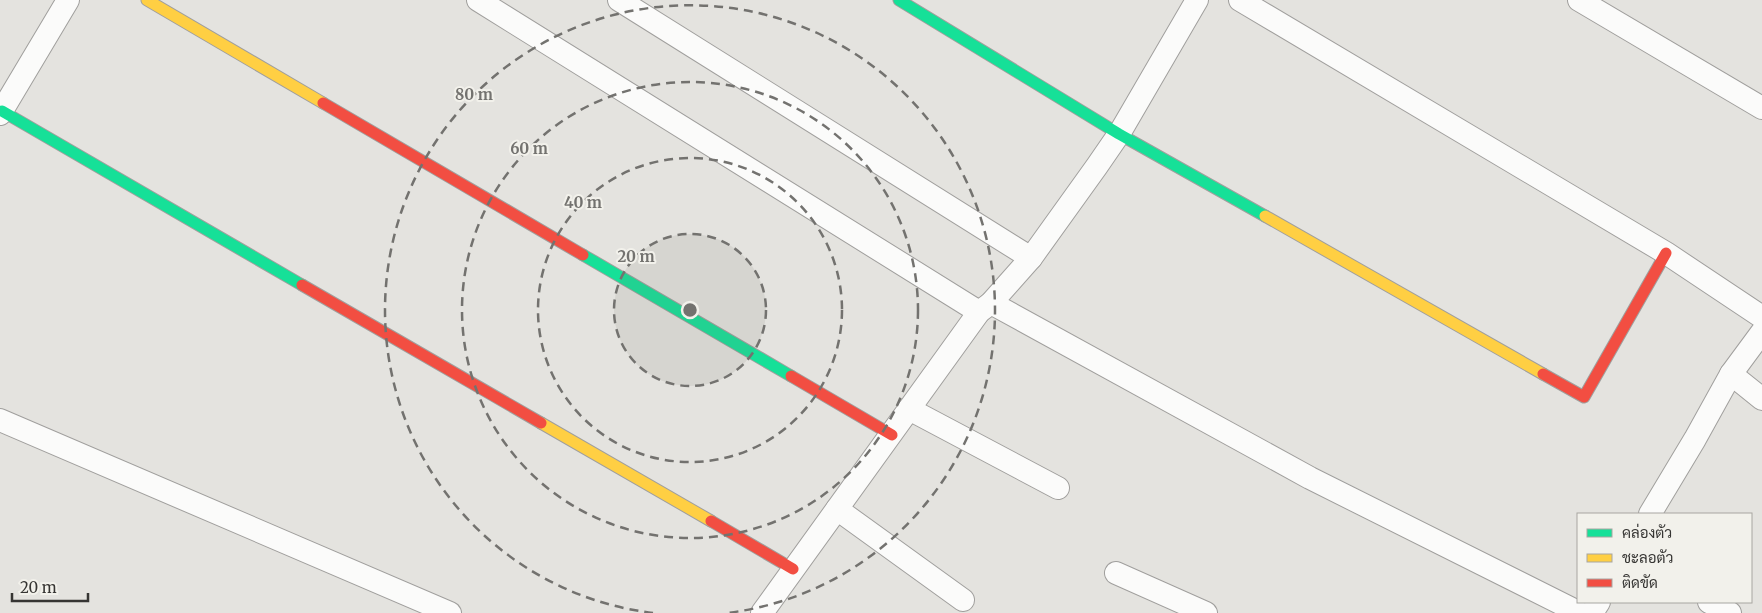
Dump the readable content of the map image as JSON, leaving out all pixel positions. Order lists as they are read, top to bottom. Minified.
{"legend":["คล่องตัว","ชะลอตัว","ติดขัด"],"scale_bar":"20 m","rings":["80 m","60 m","40 m","20 m"]}
